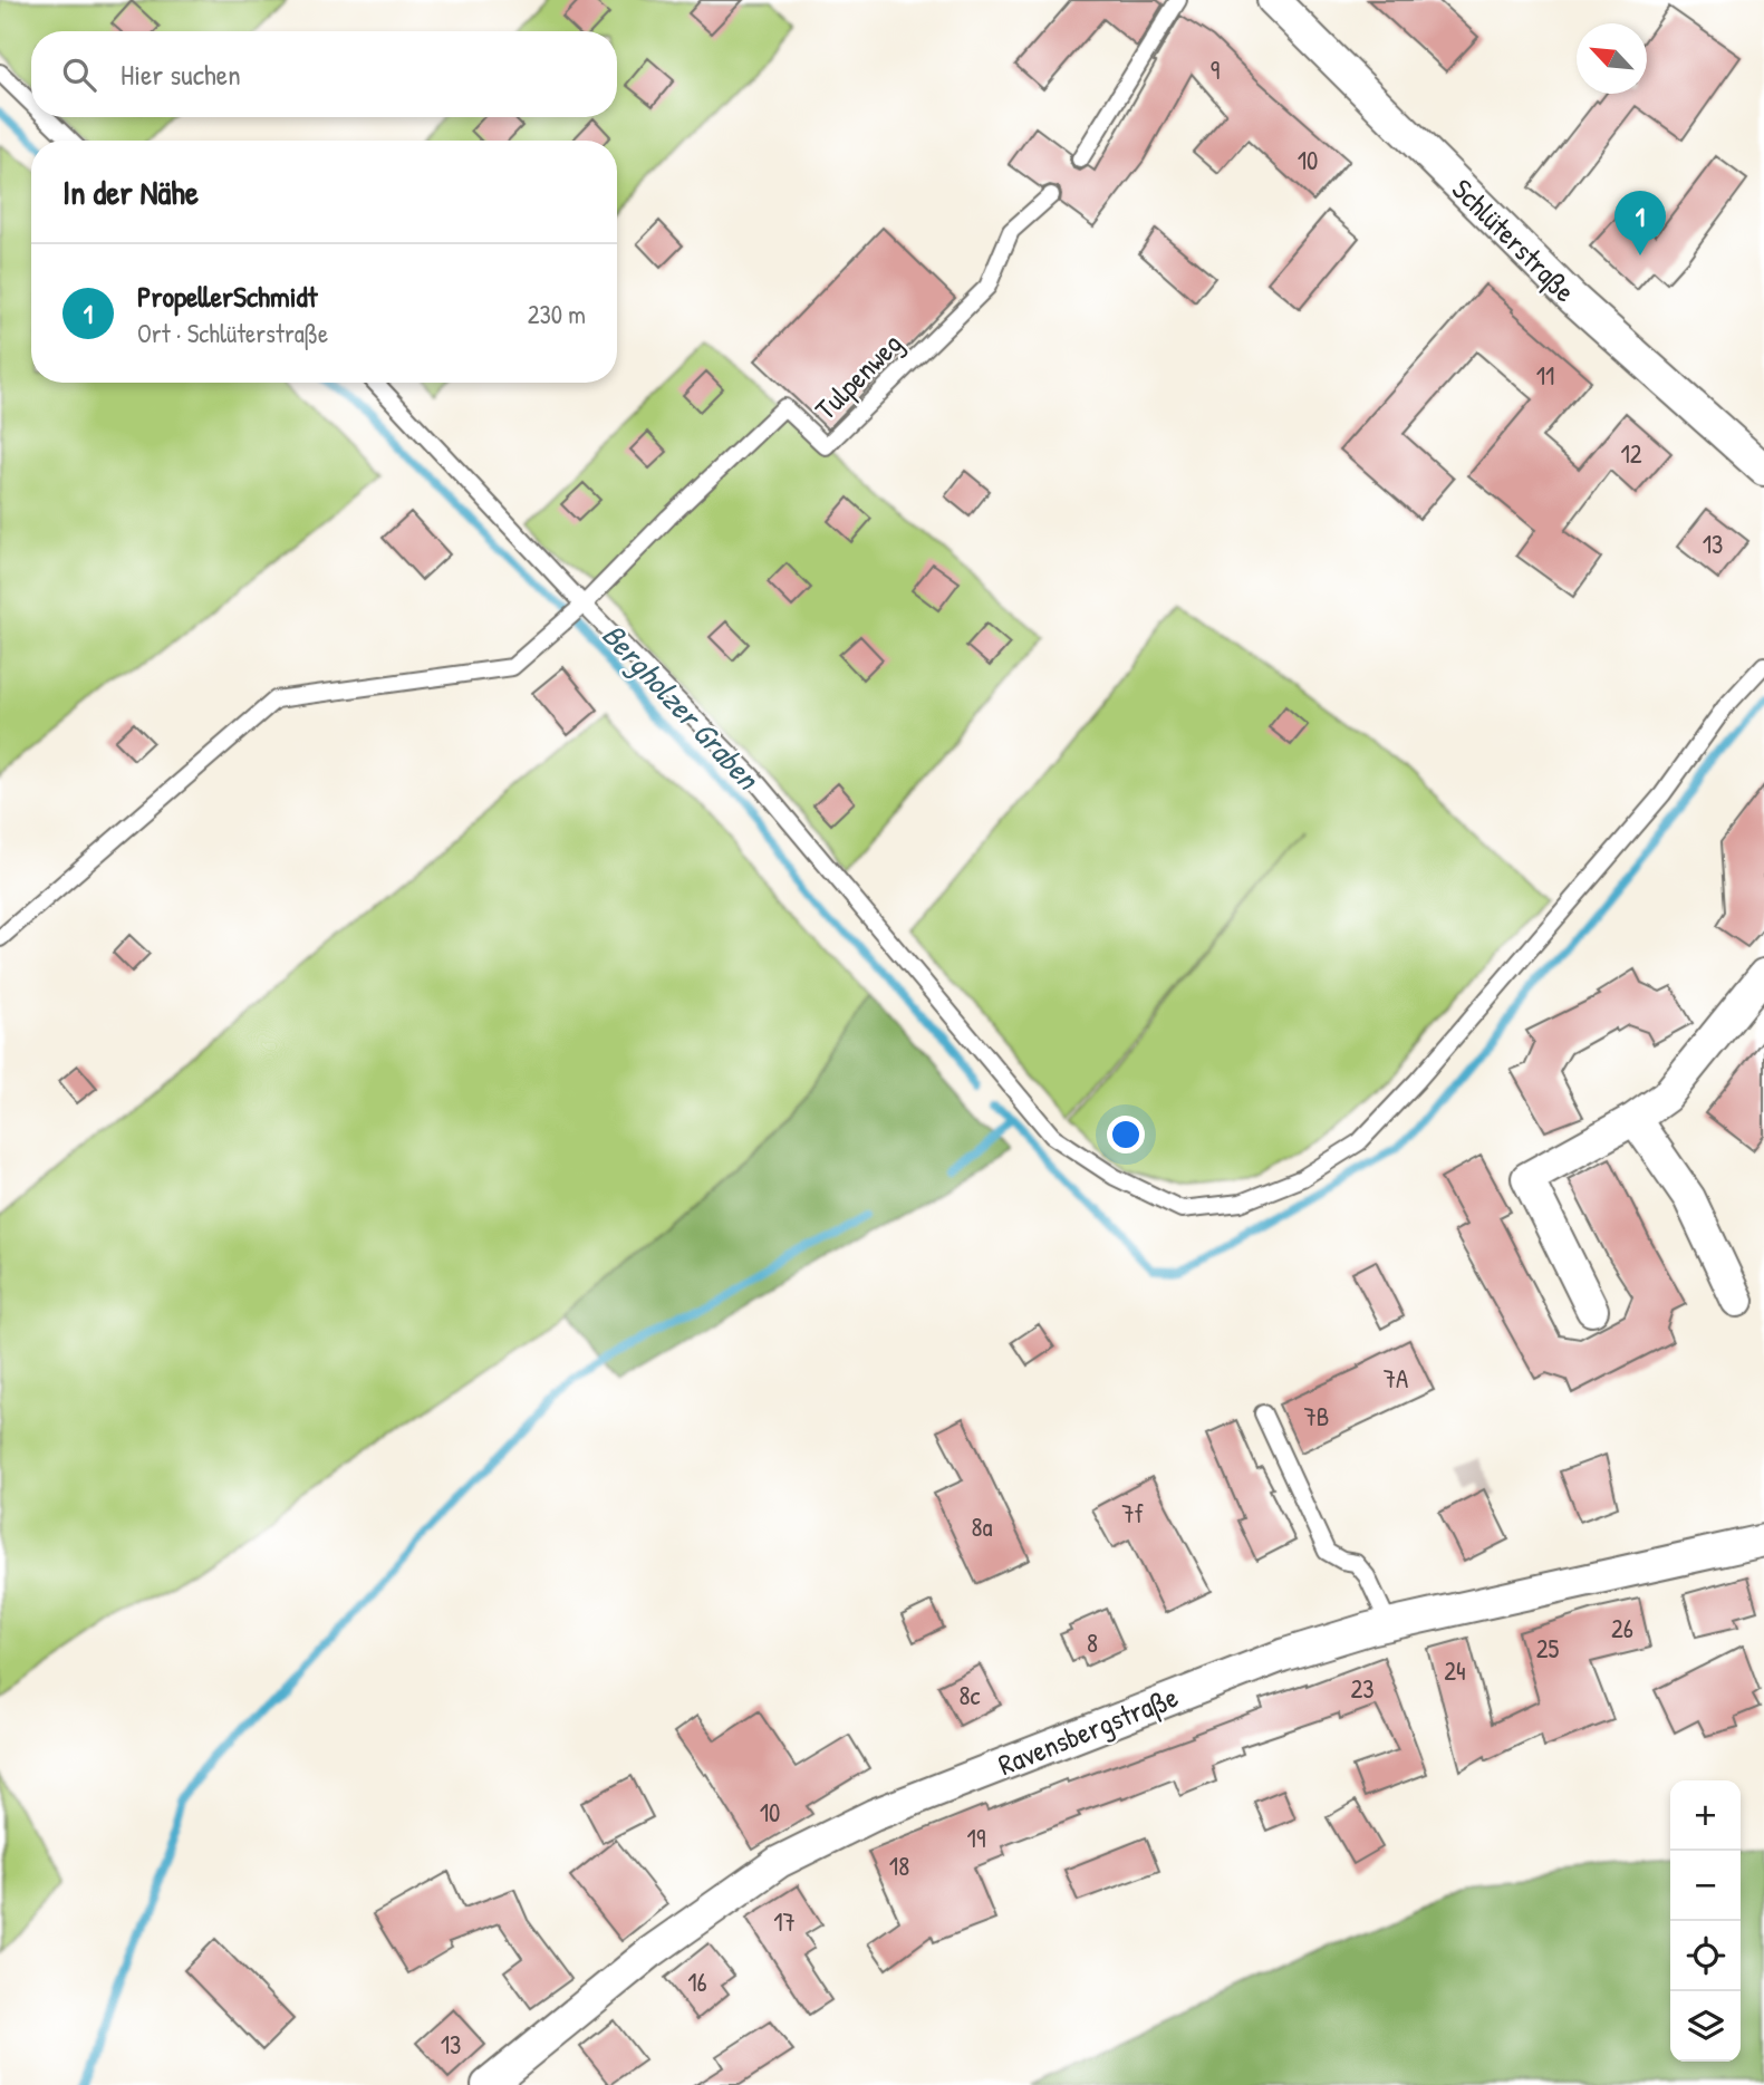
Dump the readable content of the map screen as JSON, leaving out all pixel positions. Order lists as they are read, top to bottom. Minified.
{"streets":{"street":["Schlüterstraße","Ravensbergstraße"],"lane":["Tulpenweg"]},"water":["Bergholzer Graben"],"house_numbers":["9","10","11","12","13","7A","7B","7f","8a","26","8","25","24","23","8c","10","19","18","17","16","13"],"north":"top left","page":{"search":"Hier suchen","heading":"In der Nähe","pins":"1","list":[{"mark":"1","name":"PropellerSchmidt","note":"Ort · Schlüterstraße","value":"230 m"}],"map_buttons":["+","−"]}}
